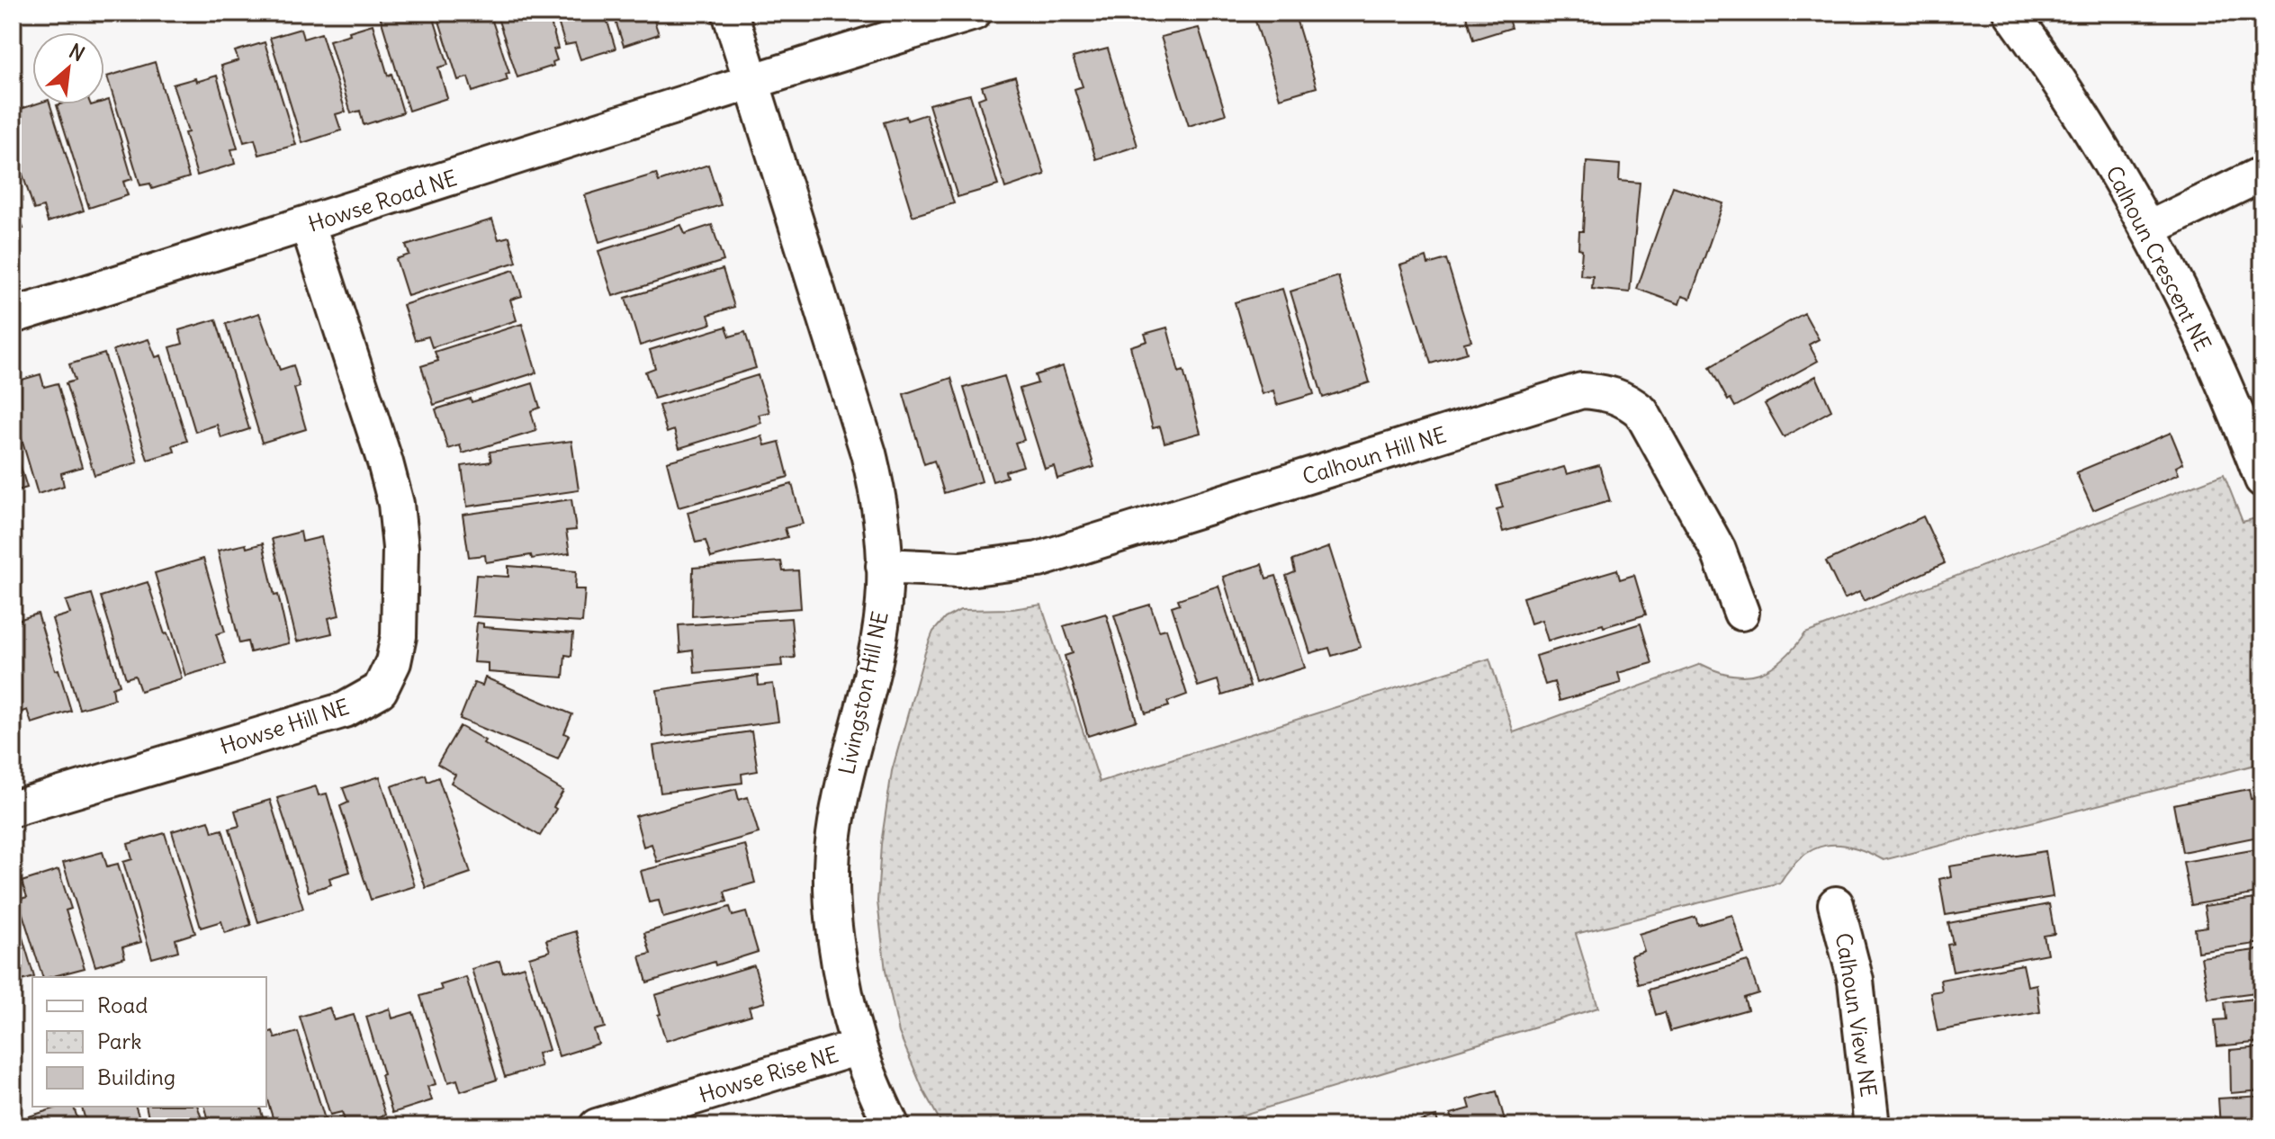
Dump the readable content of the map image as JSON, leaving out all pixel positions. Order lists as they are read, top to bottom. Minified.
{"streets":{"street":["Howse Road NE","Calhoun Crescent NE","Calhoun Hill NE","Livingston Hill NE","Howse Hill NE","Calhoun View NE","Howse Rise NE"]},"crossings":[["Howse Road NE","Livingston Hill NE"],["Howse Road NE","Howse Hill NE"],["Calhoun Hill NE","Livingston Hill NE"],["Livingston Hill NE","Howse Rise NE"]],"legend":["Road","Park","Building"],"north":"top right"}
